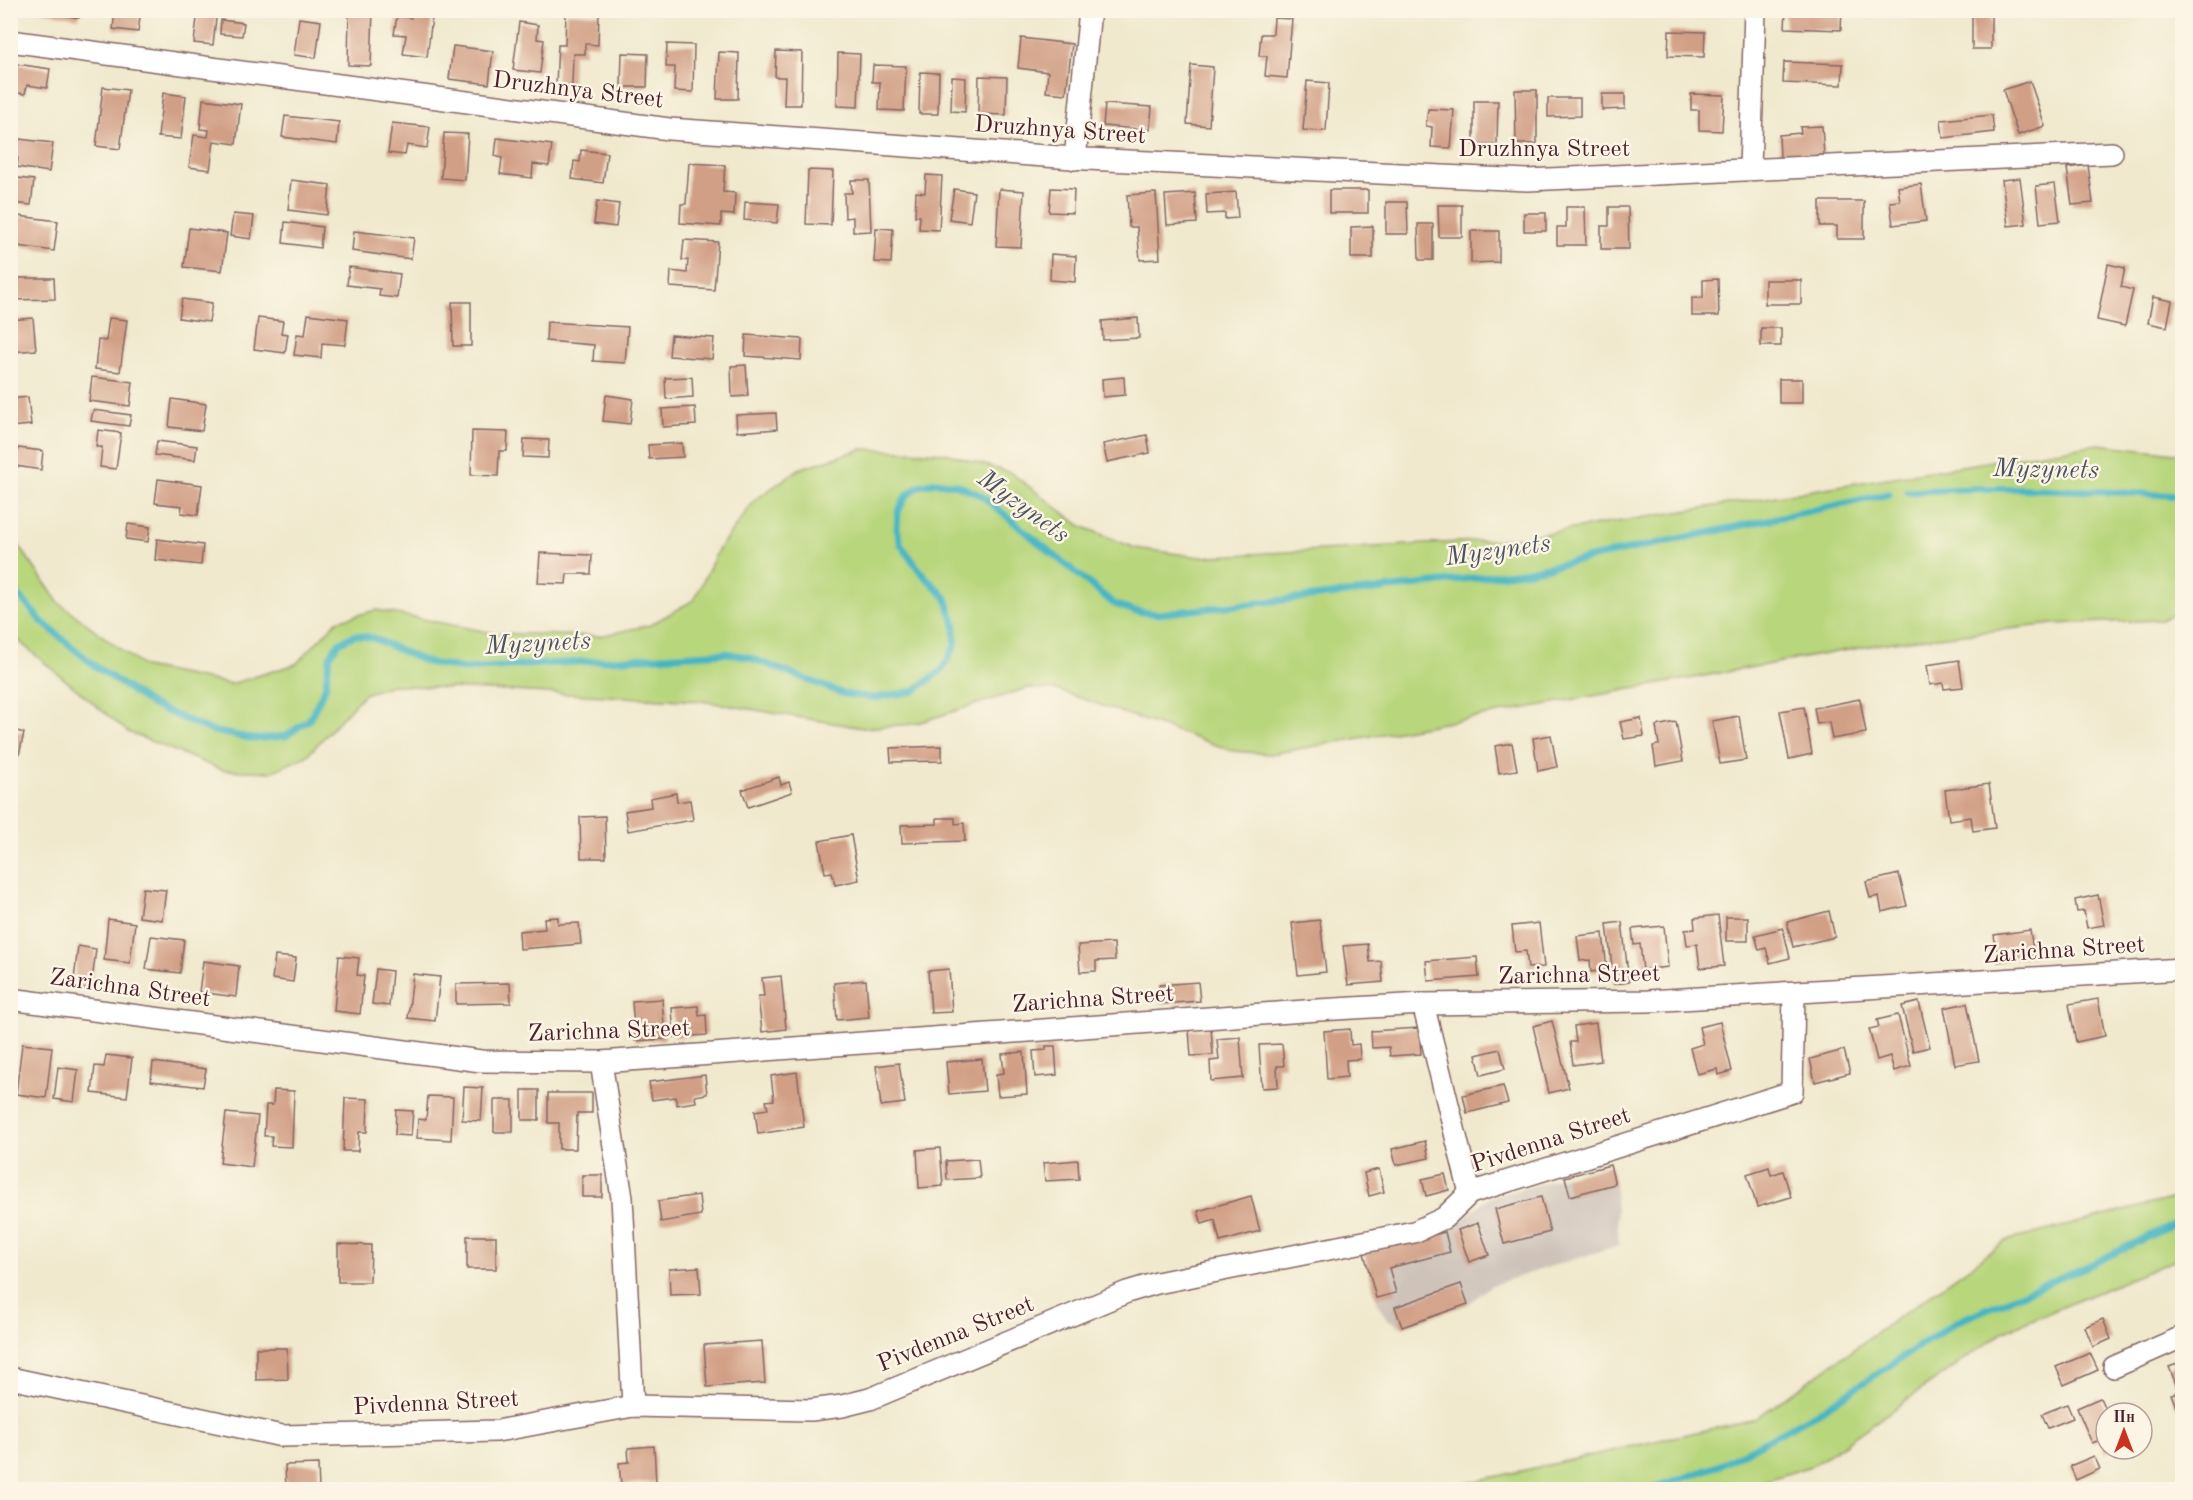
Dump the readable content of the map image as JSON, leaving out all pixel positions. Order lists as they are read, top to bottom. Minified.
{"streets":{"street":["Druzhnya Street","Zarichna Street","Pivdenna Street"]},"crossings":[["Zarichna Street","Pivdenna Street"]],"water":["Myzynets"],"north":"top"}
